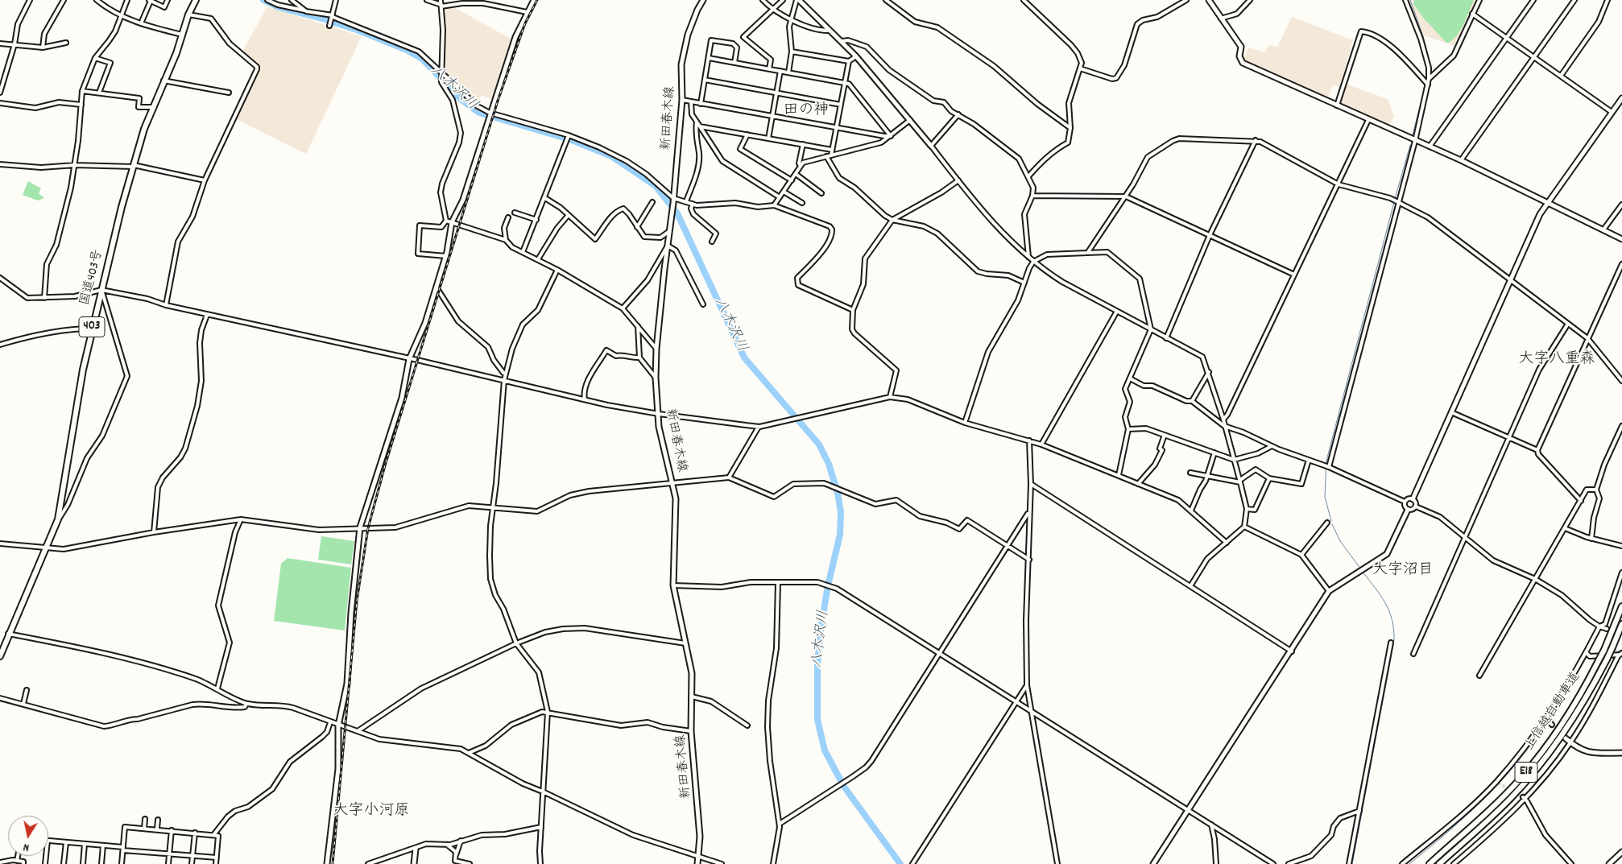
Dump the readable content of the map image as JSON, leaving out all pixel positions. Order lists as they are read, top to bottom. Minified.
{"streets":{"highway":["国道403号","403","上信越自動車道","E18"],"street":["新田春木線"]},"districts":["田の神","大字八重森","大字沼目","大字小河原"],"water":["八木沢川"],"north":"bottom"}
